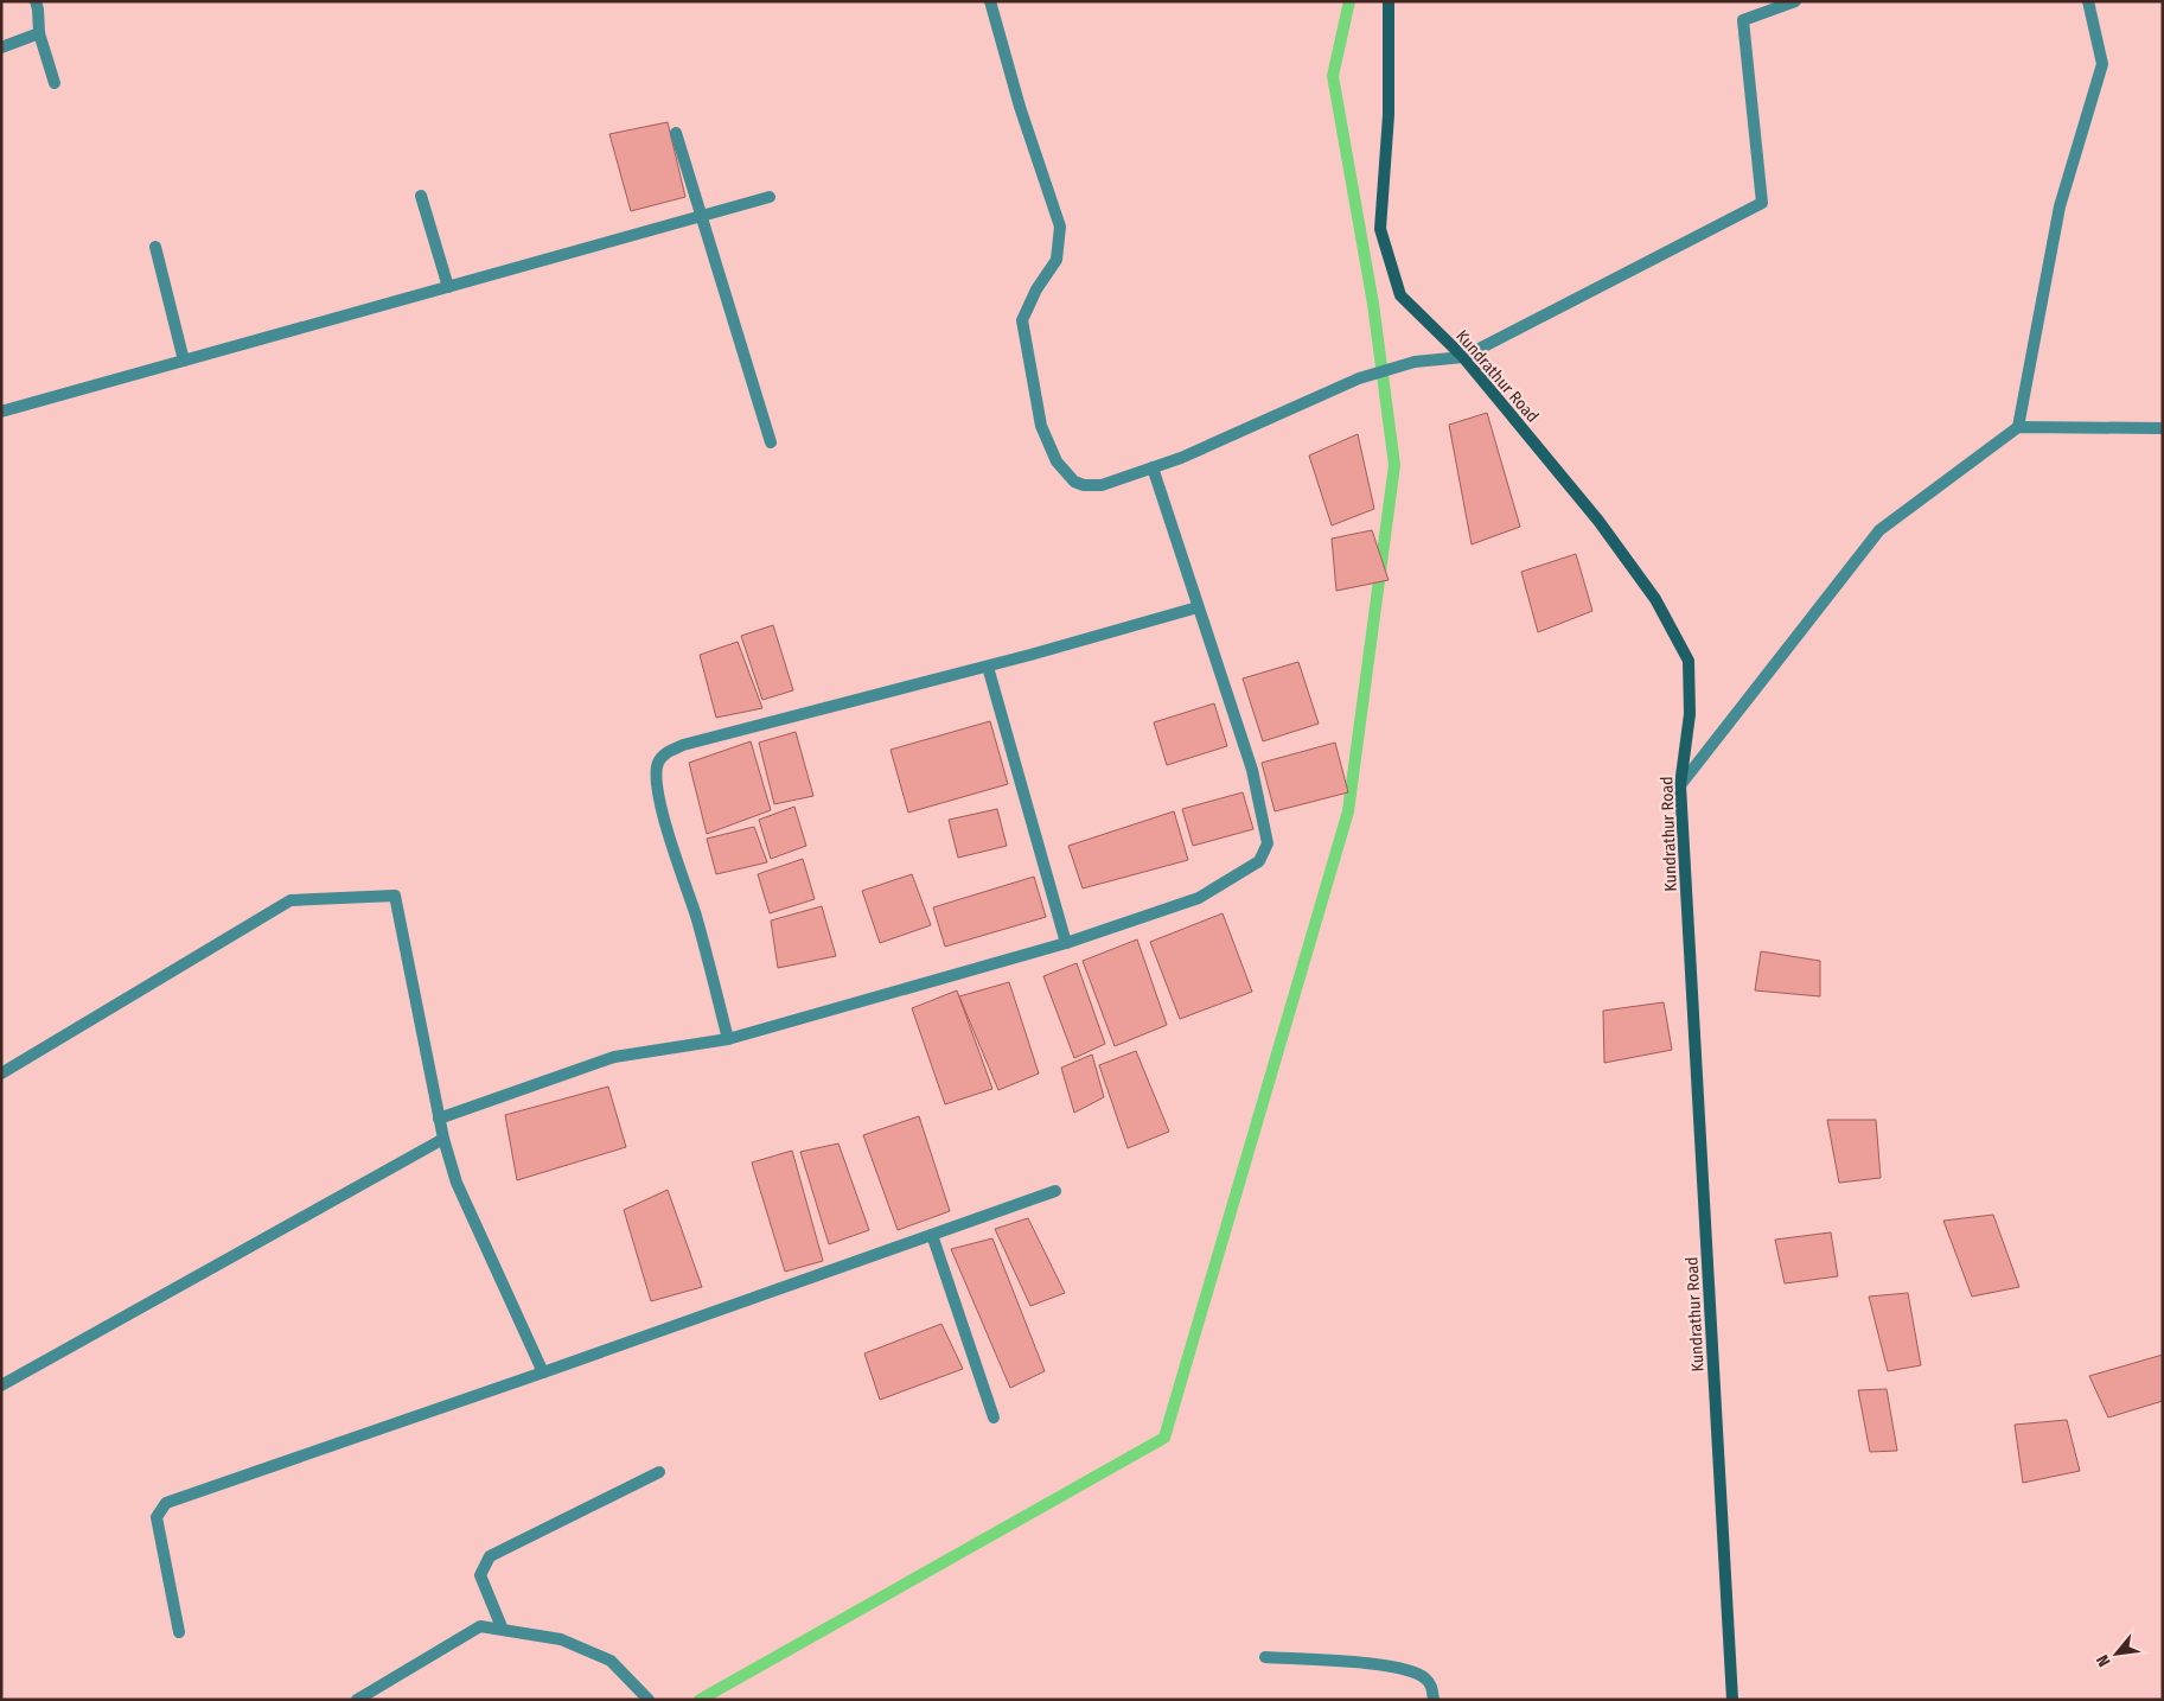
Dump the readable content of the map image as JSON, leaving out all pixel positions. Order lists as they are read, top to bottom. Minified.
{"streets":{"street":["Kundrathur Road"]},"north":"bottom left"}
